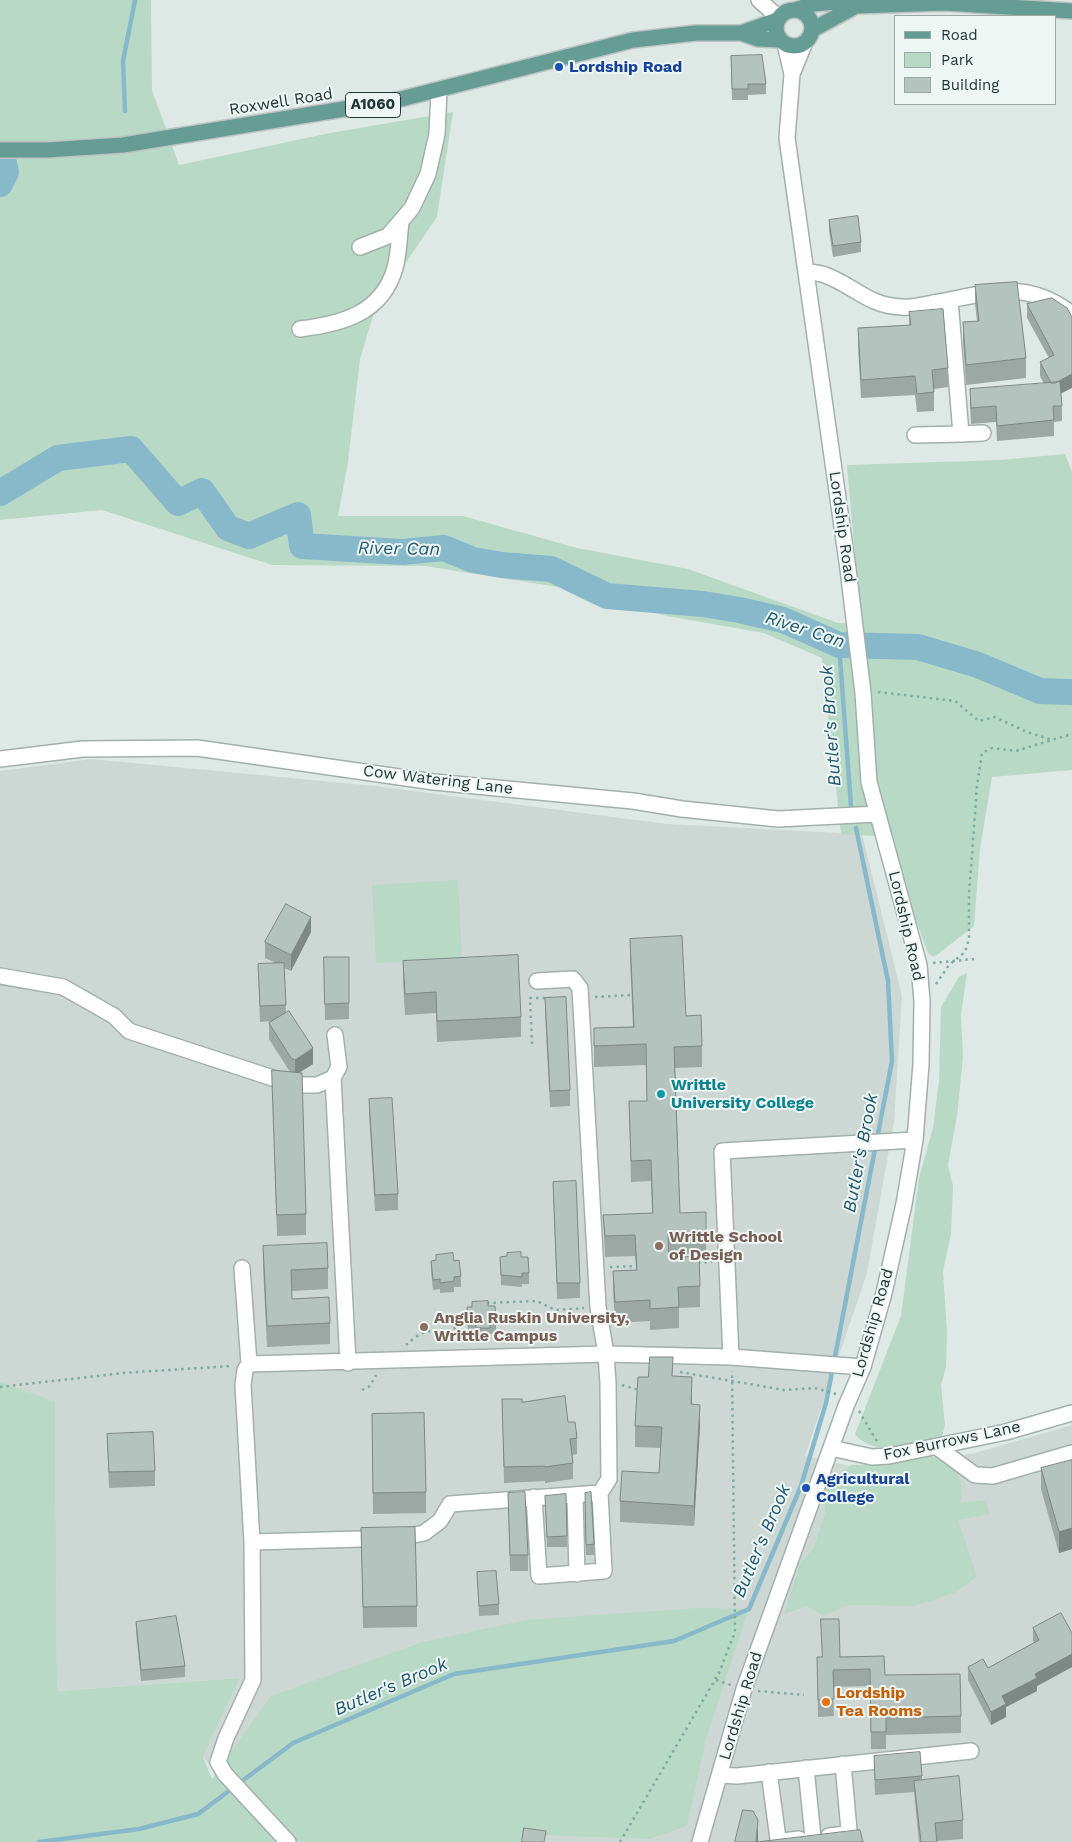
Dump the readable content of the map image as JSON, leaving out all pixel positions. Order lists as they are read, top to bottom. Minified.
{"streets":{"main road":["Roxwell Road","A1060"],"street":["Lordship Road","Cow Watering Lane","Fox Burrows Lane"]},"crossings":[["Roxwell Road","Lordship Road"],["Lordship Road","Cow Watering Lane"],["Lordship Road","Fox Burrows Lane"]],"water":["River Can","Butler's Brook"],"places":["Lordship Road","Writtle University College","Writtle School of Design","Anglia Ruskin University, Writtle Campus","Agricultural College","Lordship Tea Rooms"],"legend":["Road","Park","Building"]}
